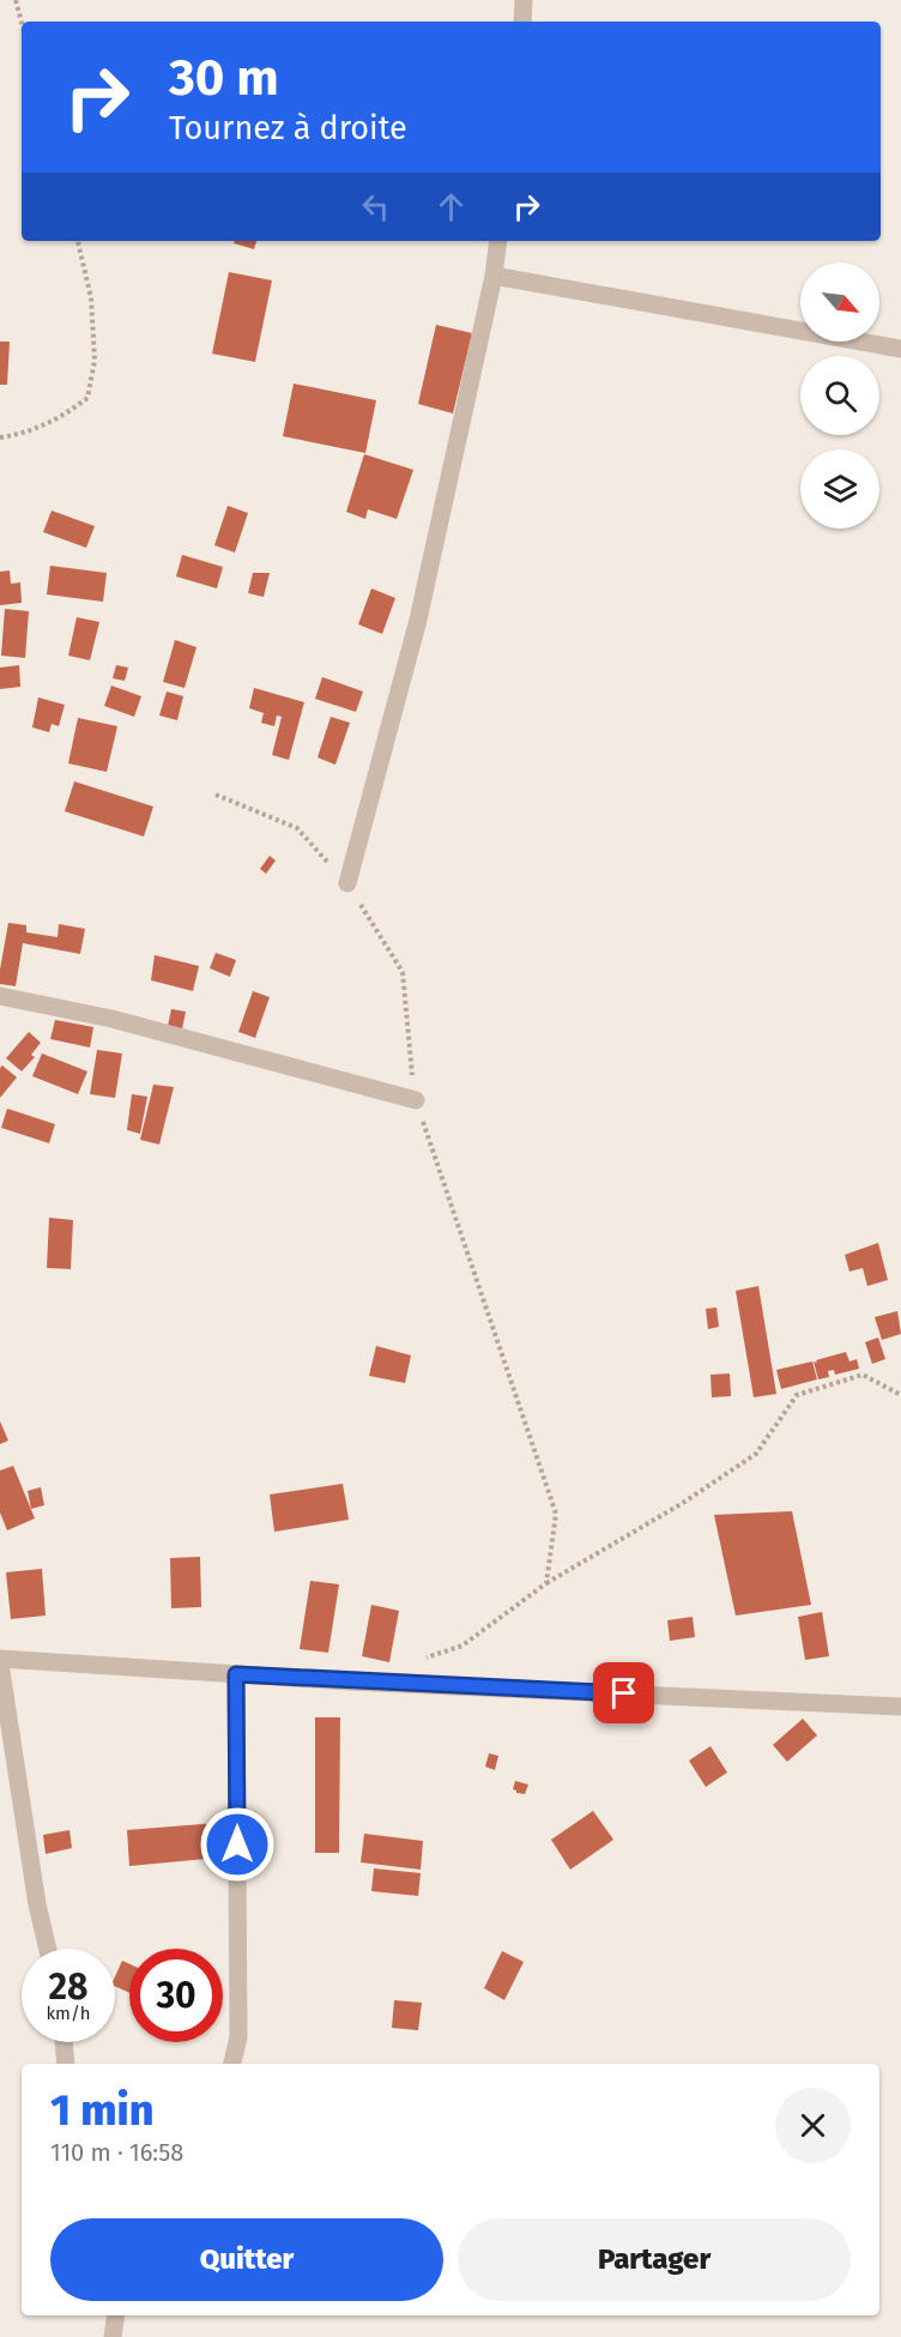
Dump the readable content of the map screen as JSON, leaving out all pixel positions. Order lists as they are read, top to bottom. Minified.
{"north":"bottom right","page":{"turn":["30 m","Tournez à droite"],"speed":"28 km/h","limit":"30","heading":["1 min","110 m · 16:58"],"buttons":["Quitter","Partager"]}}
